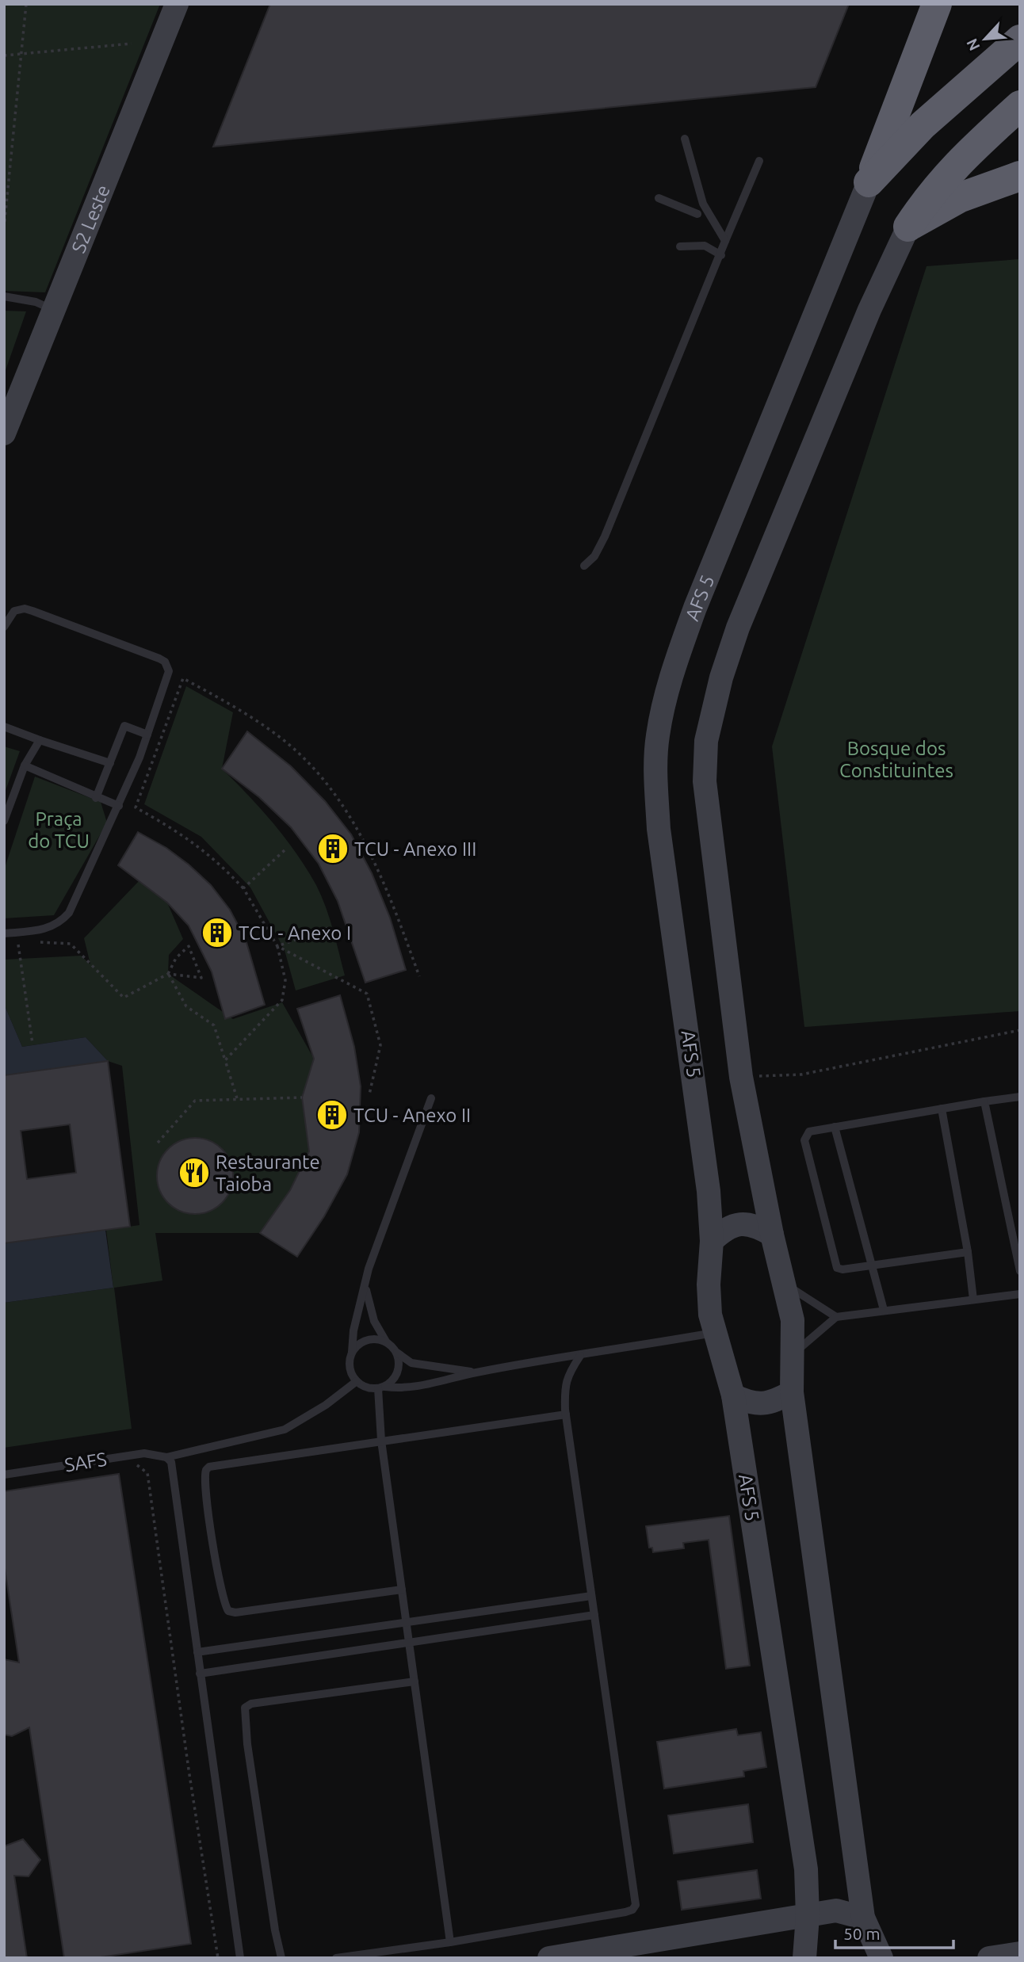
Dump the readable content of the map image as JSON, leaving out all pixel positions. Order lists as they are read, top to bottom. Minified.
{"streets":{"main road":["S2 Leste","AFS 5"],"lane":["SAFS"]},"parks":["Bosque dos Constituintes","Praça do TCU"],"places":{"building":["TCU - Anexo III","TCU - Anexo I","TCU - Anexo II"],"restaurant":["Restaurante Taioba"]},"scale_bar":"50 m","north":"bottom left"}
